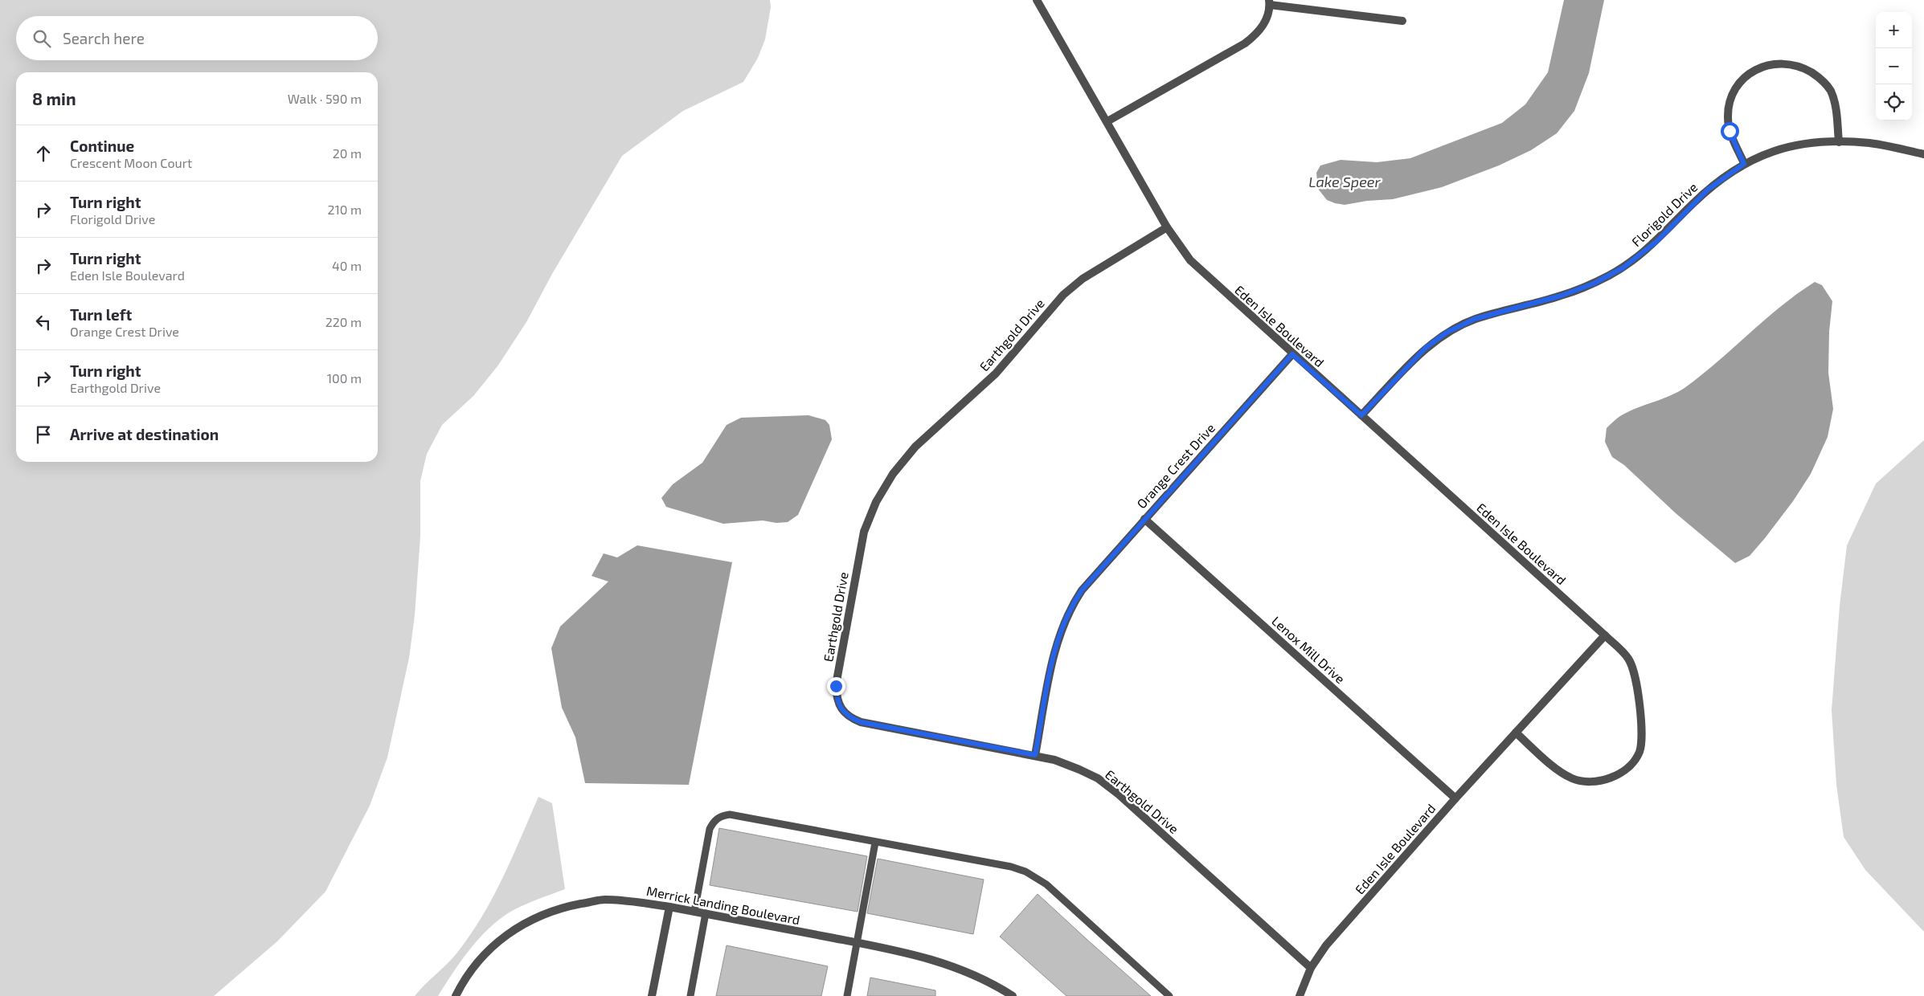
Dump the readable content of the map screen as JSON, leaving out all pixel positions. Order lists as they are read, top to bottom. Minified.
{"streets":{"street":["Florigold Drive","Eden Isle Boulevard","Earthgold Drive","Orange Crest Drive","Lenox Mill Drive","Merrick Landing Boulevard"]},"crossings":[["Florigold Drive","Eden Isle Boulevard"],["Eden Isle Boulevard","Earthgold Drive"],["Eden Isle Boulevard","Orange Crest Drive"],["Eden Isle Boulevard","Lenox Mill Drive"],["Earthgold Drive","Orange Crest Drive"],["Orange Crest Drive","Lenox Mill Drive"]],"water":["Lake Speer"],"page":{"map_buttons":["+","−"],"search":"Search here","heading":["8 min","Walk · 590 m"],"list":[["Continue","Crescent Moon Court","20 m"],["Turn right","Florigold Drive","210 m"],["Turn right","Eden Isle Boulevard","40 m"],["Turn left","Orange Crest Drive","220 m"],["Turn right","Earthgold Drive","100 m"],"Arrive at destination"]}}
